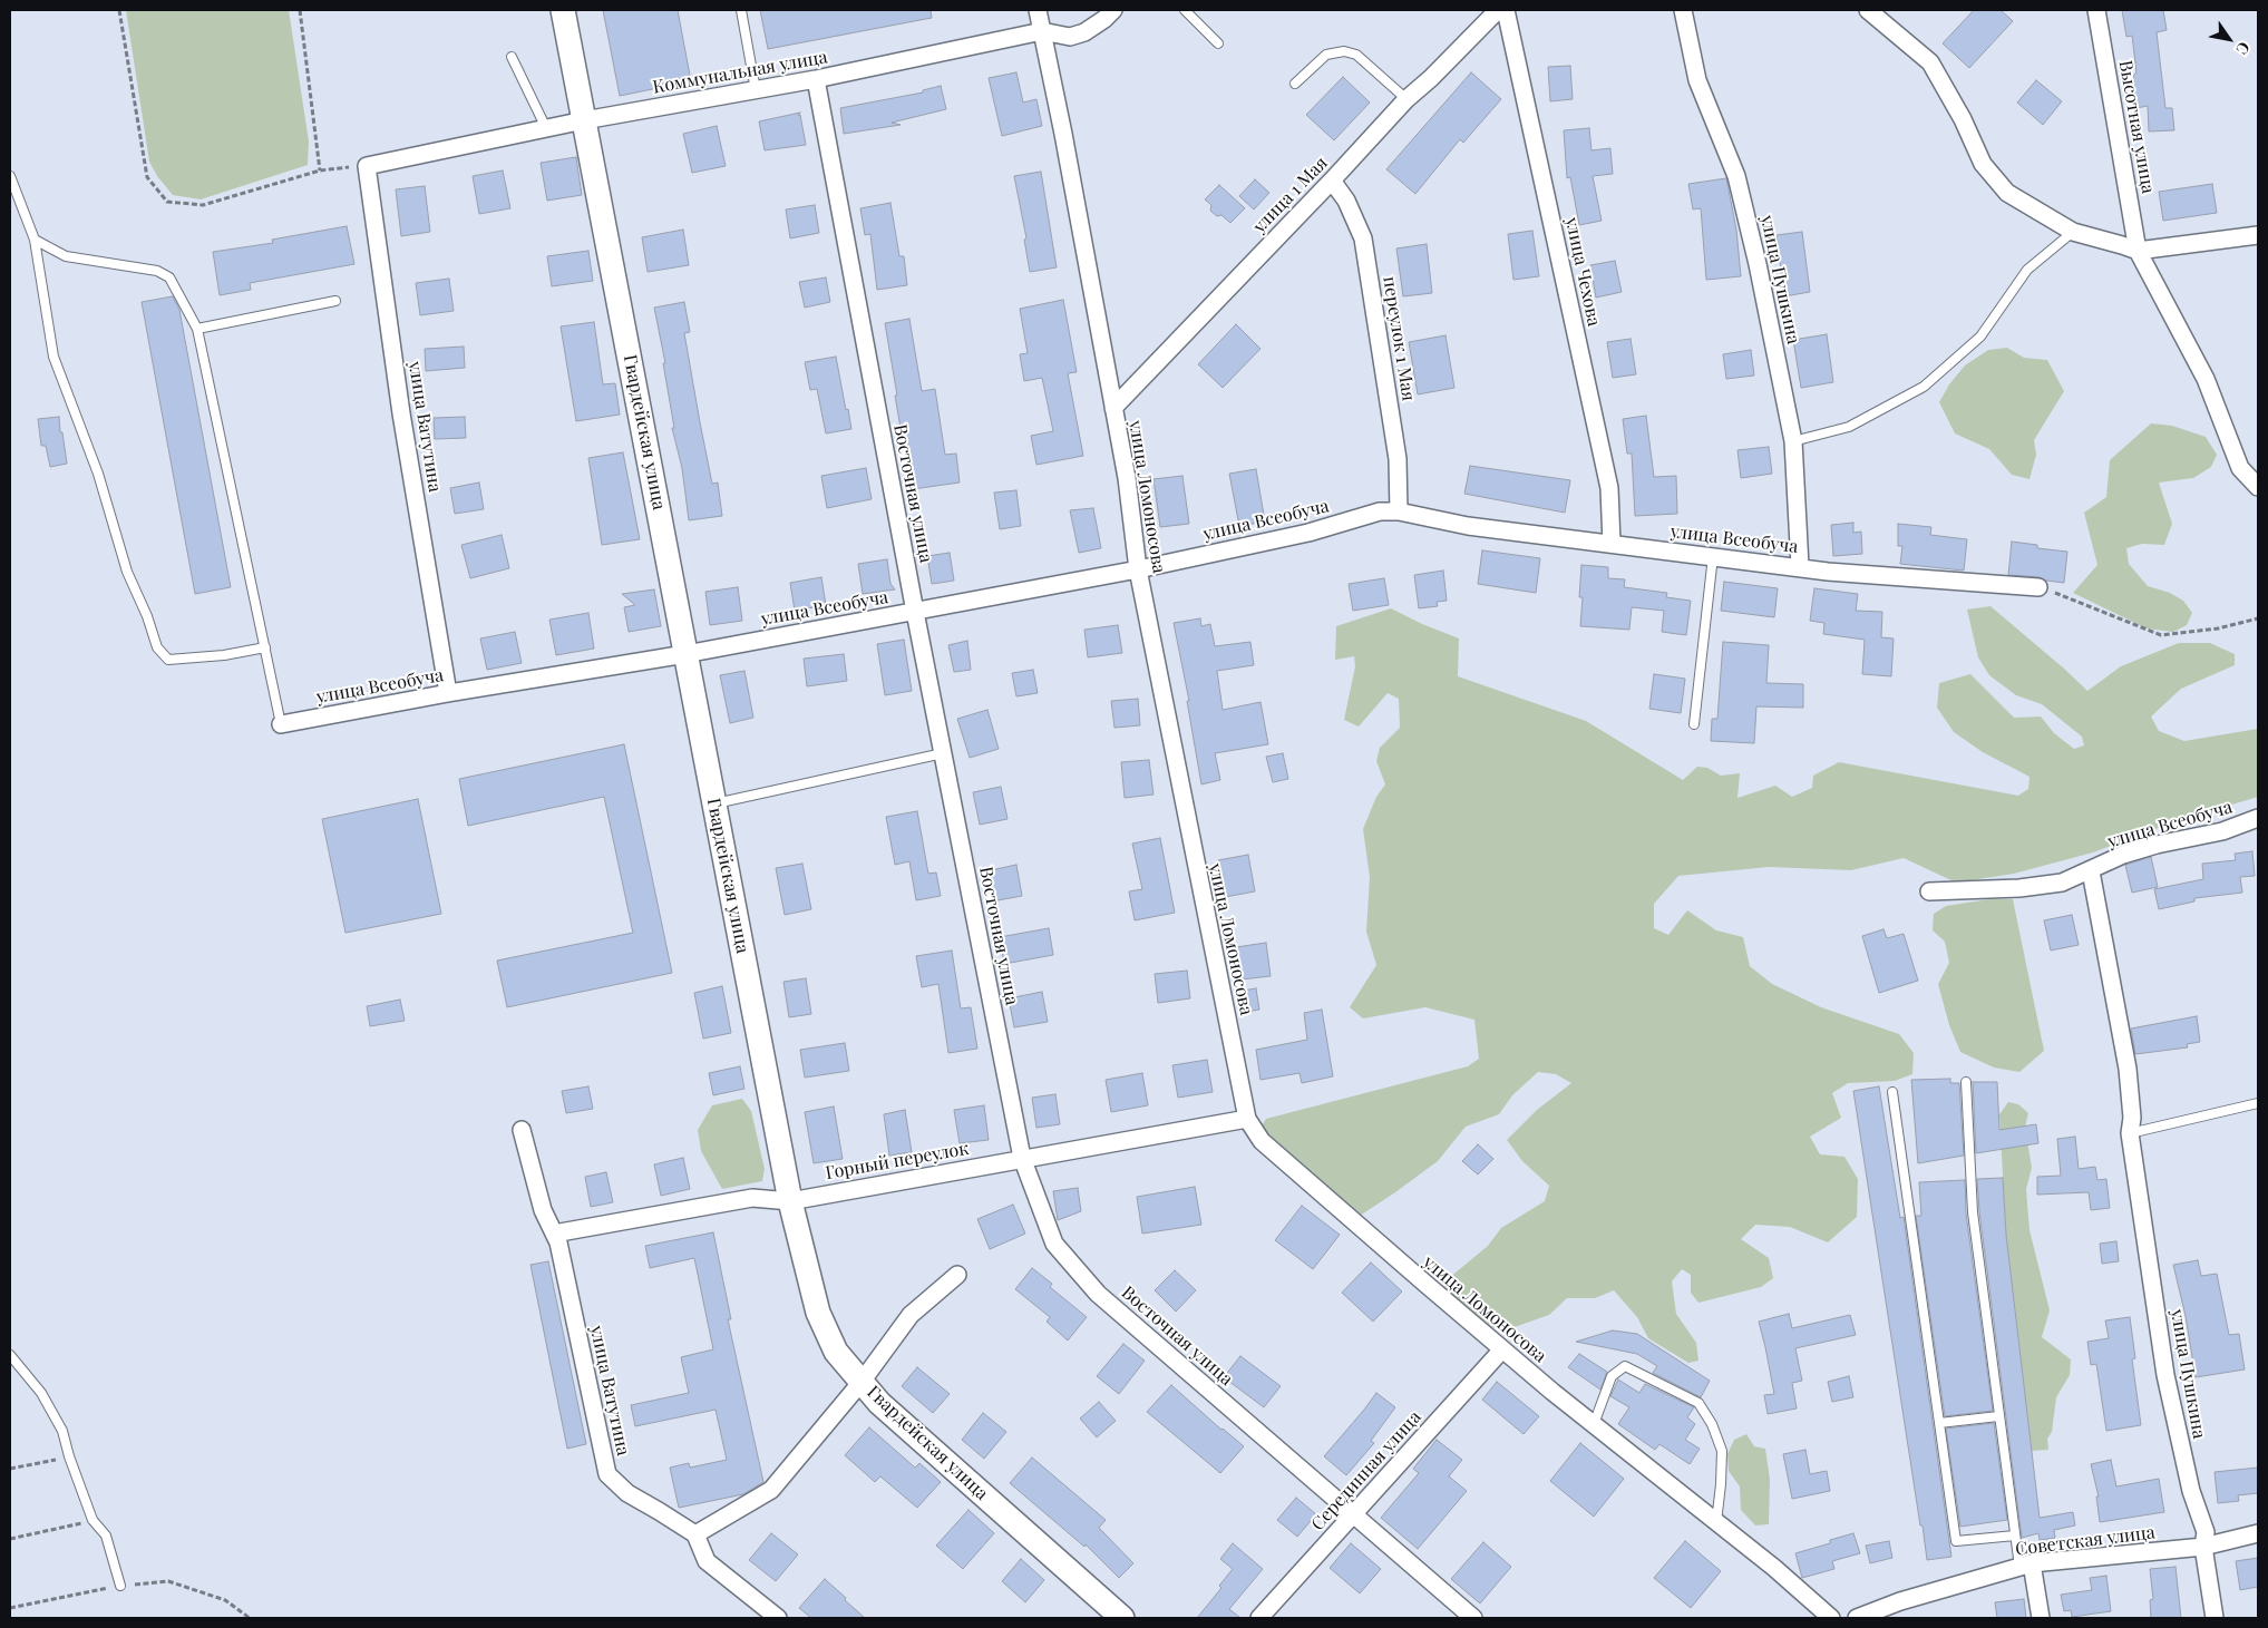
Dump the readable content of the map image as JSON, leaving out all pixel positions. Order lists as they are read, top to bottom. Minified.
{"streets":{"street":["Коммунальная улица","Высотная улица","улица 1 Мая","улица Чехова","улица Пушкина","переулок 1 Мая","улица Ватутина","Гвардейская улица","Восточная улица","улица Ломоносова","улица Всеобуча","Горный переулок","Серединная улица","Советская улица"]},"crossings":[["Коммунальная улица","улица Ватутина"],["Коммунальная улица","Гвардейская улица"],["Коммунальная улица","Восточная улица"],["Коммунальная улица","улица Ломоносова"],["улица 1 Мая","переулок 1 Мая"],["улица 1 Мая","улица Ломоносова"],["улица Чехова","улица Всеобуча"],["улица Пушкина","улица Всеобуча"],["улица Пушкина","Советская улица"],["переулок 1 Мая","улица Всеобуча"],["улица Ватутина","улица Всеобуча"],["улица Ватутина","Горный переулок"],["Гвардейская улица","улица Всеобуча"],["Гвардейская улица","Горный переулок"],["Восточная улица","улица Всеобуча"],["Восточная улица","Горный переулок"],["Восточная улица","Серединная улица"],["улица Ломоносова","улица Всеобуча"],["улица Ломоносова","Горный переулок"],["улица Ломоносова","Серединная улица"]],"north":"bottom right"}
